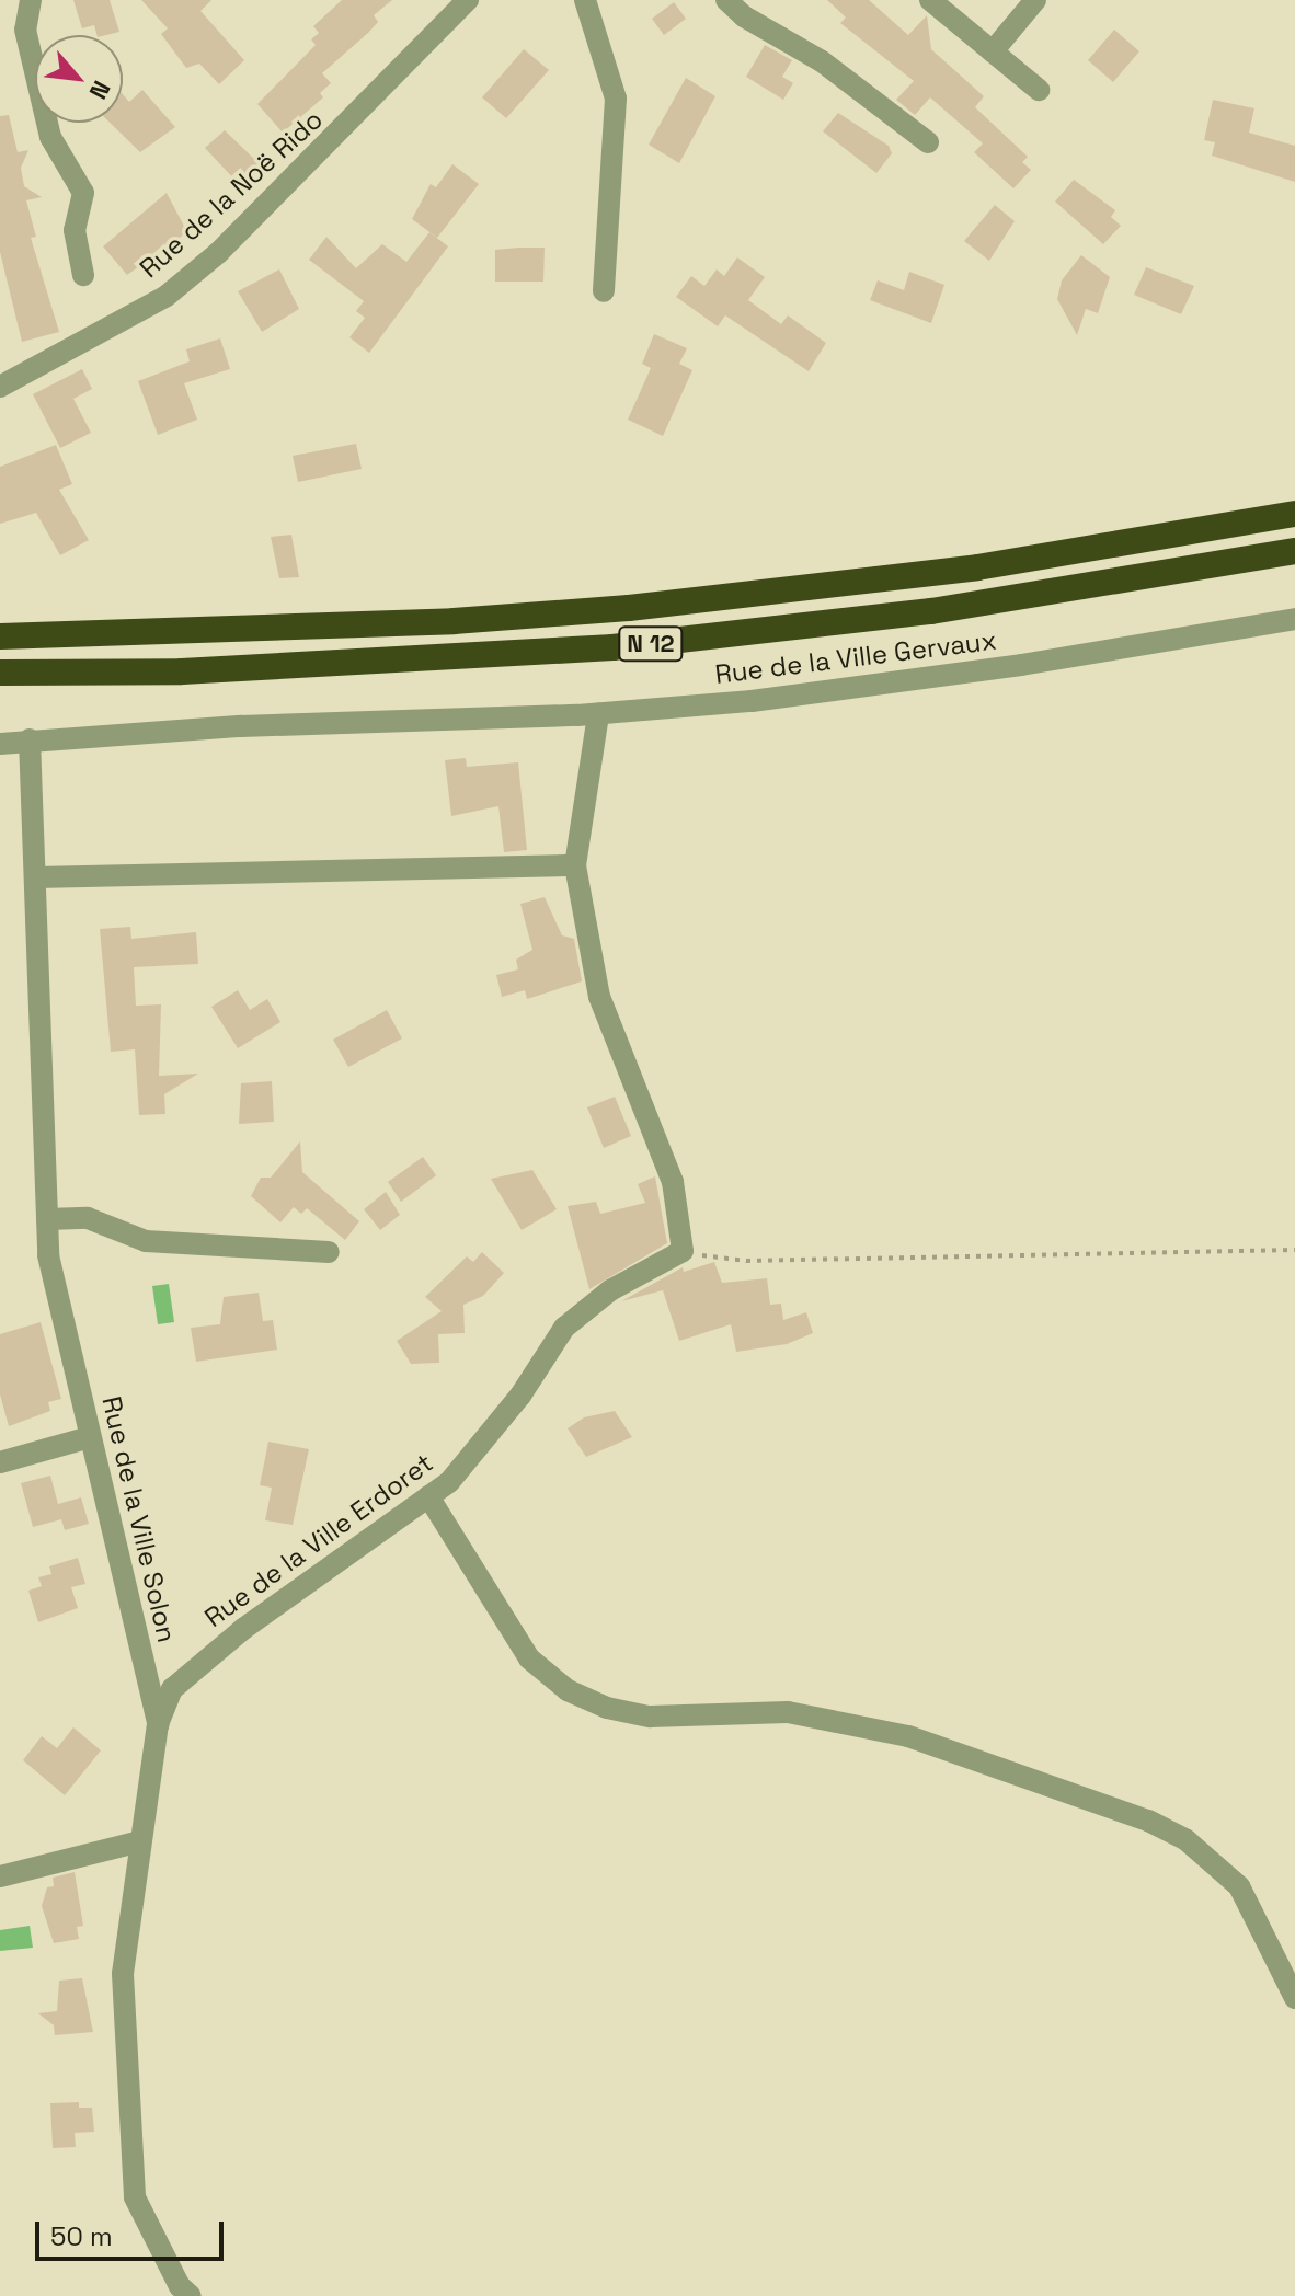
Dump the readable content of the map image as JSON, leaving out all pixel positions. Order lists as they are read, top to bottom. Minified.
{"streets":{"highway":["N 12"],"street":["Rue de la Noë Rido","Rue de la Ville Gervaux","Rue de la Ville Solon","Rue de la Ville Erdoret"]},"crossings":[["Rue de la Ville Gervaux","Rue de la Ville Solon"],["Rue de la Ville Solon","Rue de la Ville Erdoret"]],"scale_bar":"50 m","north":"bottom right"}
